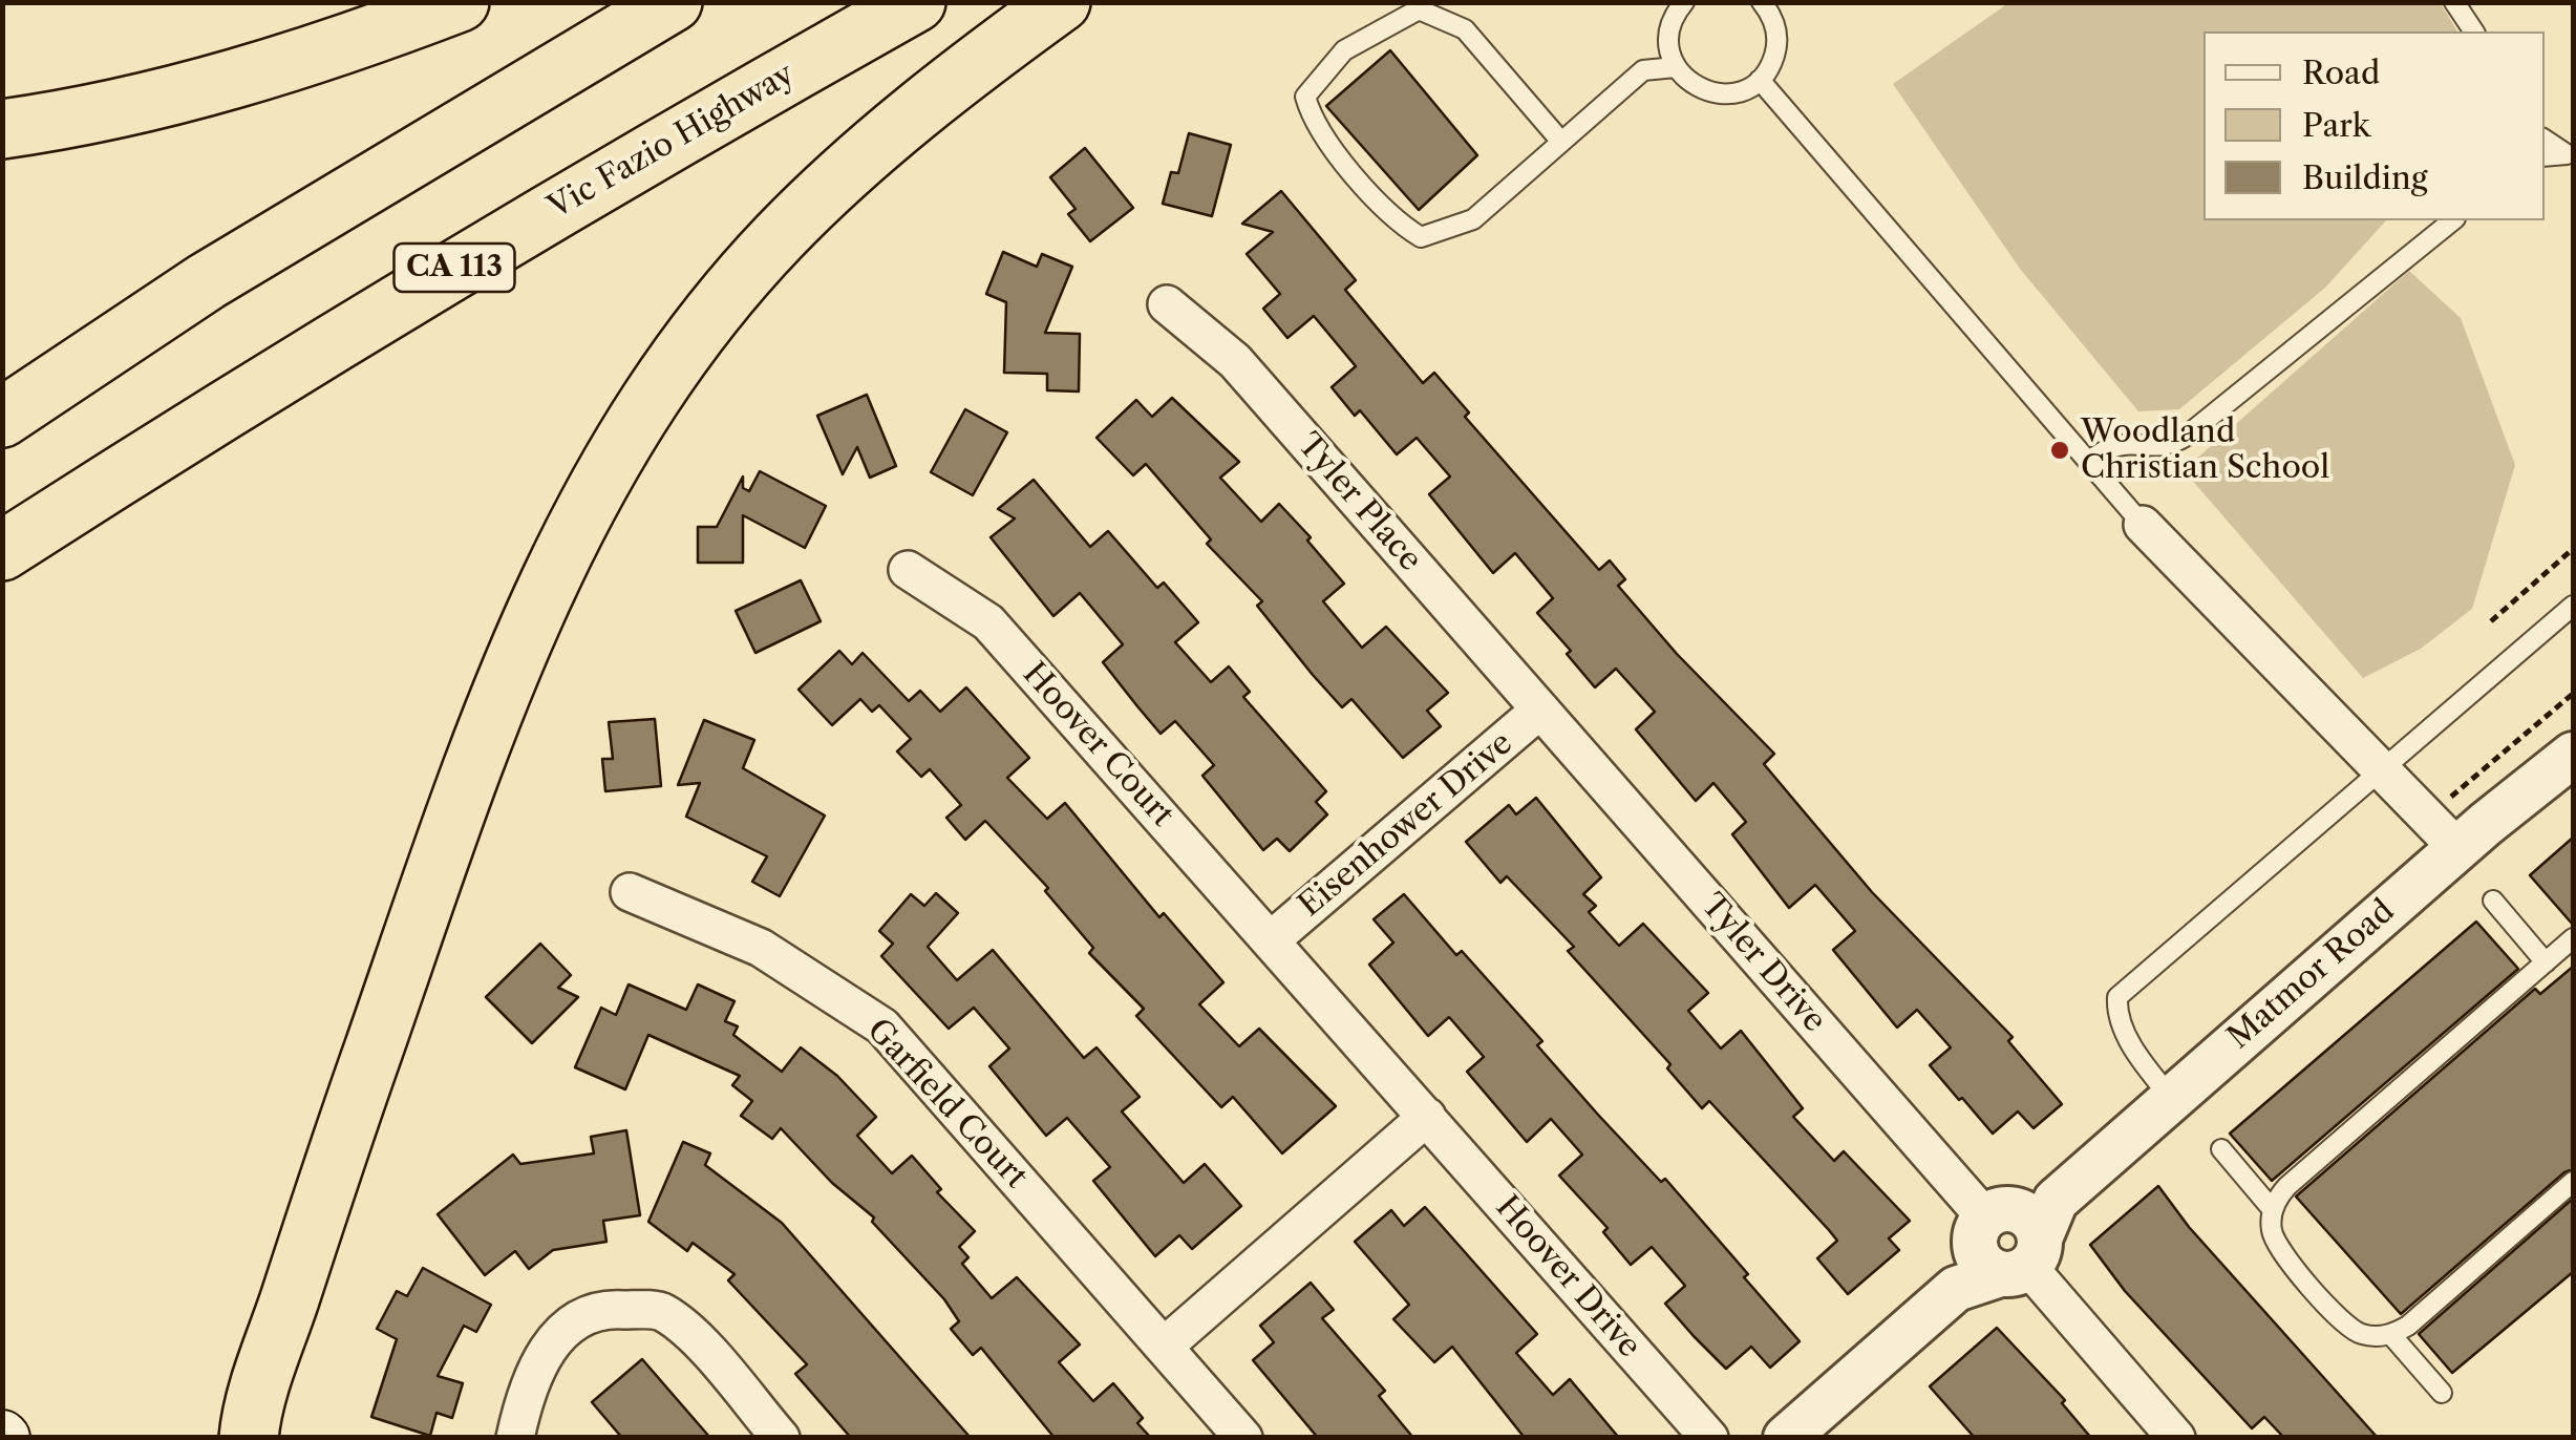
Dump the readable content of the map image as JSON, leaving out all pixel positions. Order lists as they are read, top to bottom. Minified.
{"streets":{"highway":["Vic Fazio Highway","CA 113"],"street":["Tyler Place","Hoover Court","Eisenhower Drive","Tyler Drive","Matmor Road","Garfield Court","Hoover Drive"]},"crossings":[["Tyler Place","Eisenhower Drive"],["Tyler Place","Tyler Drive"],["Hoover Court","Eisenhower Drive"],["Hoover Court","Hoover Drive"],["Eisenhower Drive","Tyler Drive"],["Eisenhower Drive","Hoover Drive"],["Tyler Drive","Matmor Road"]],"places":["Woodland Christian School"],"legend":["Road","Park","Building"]}
